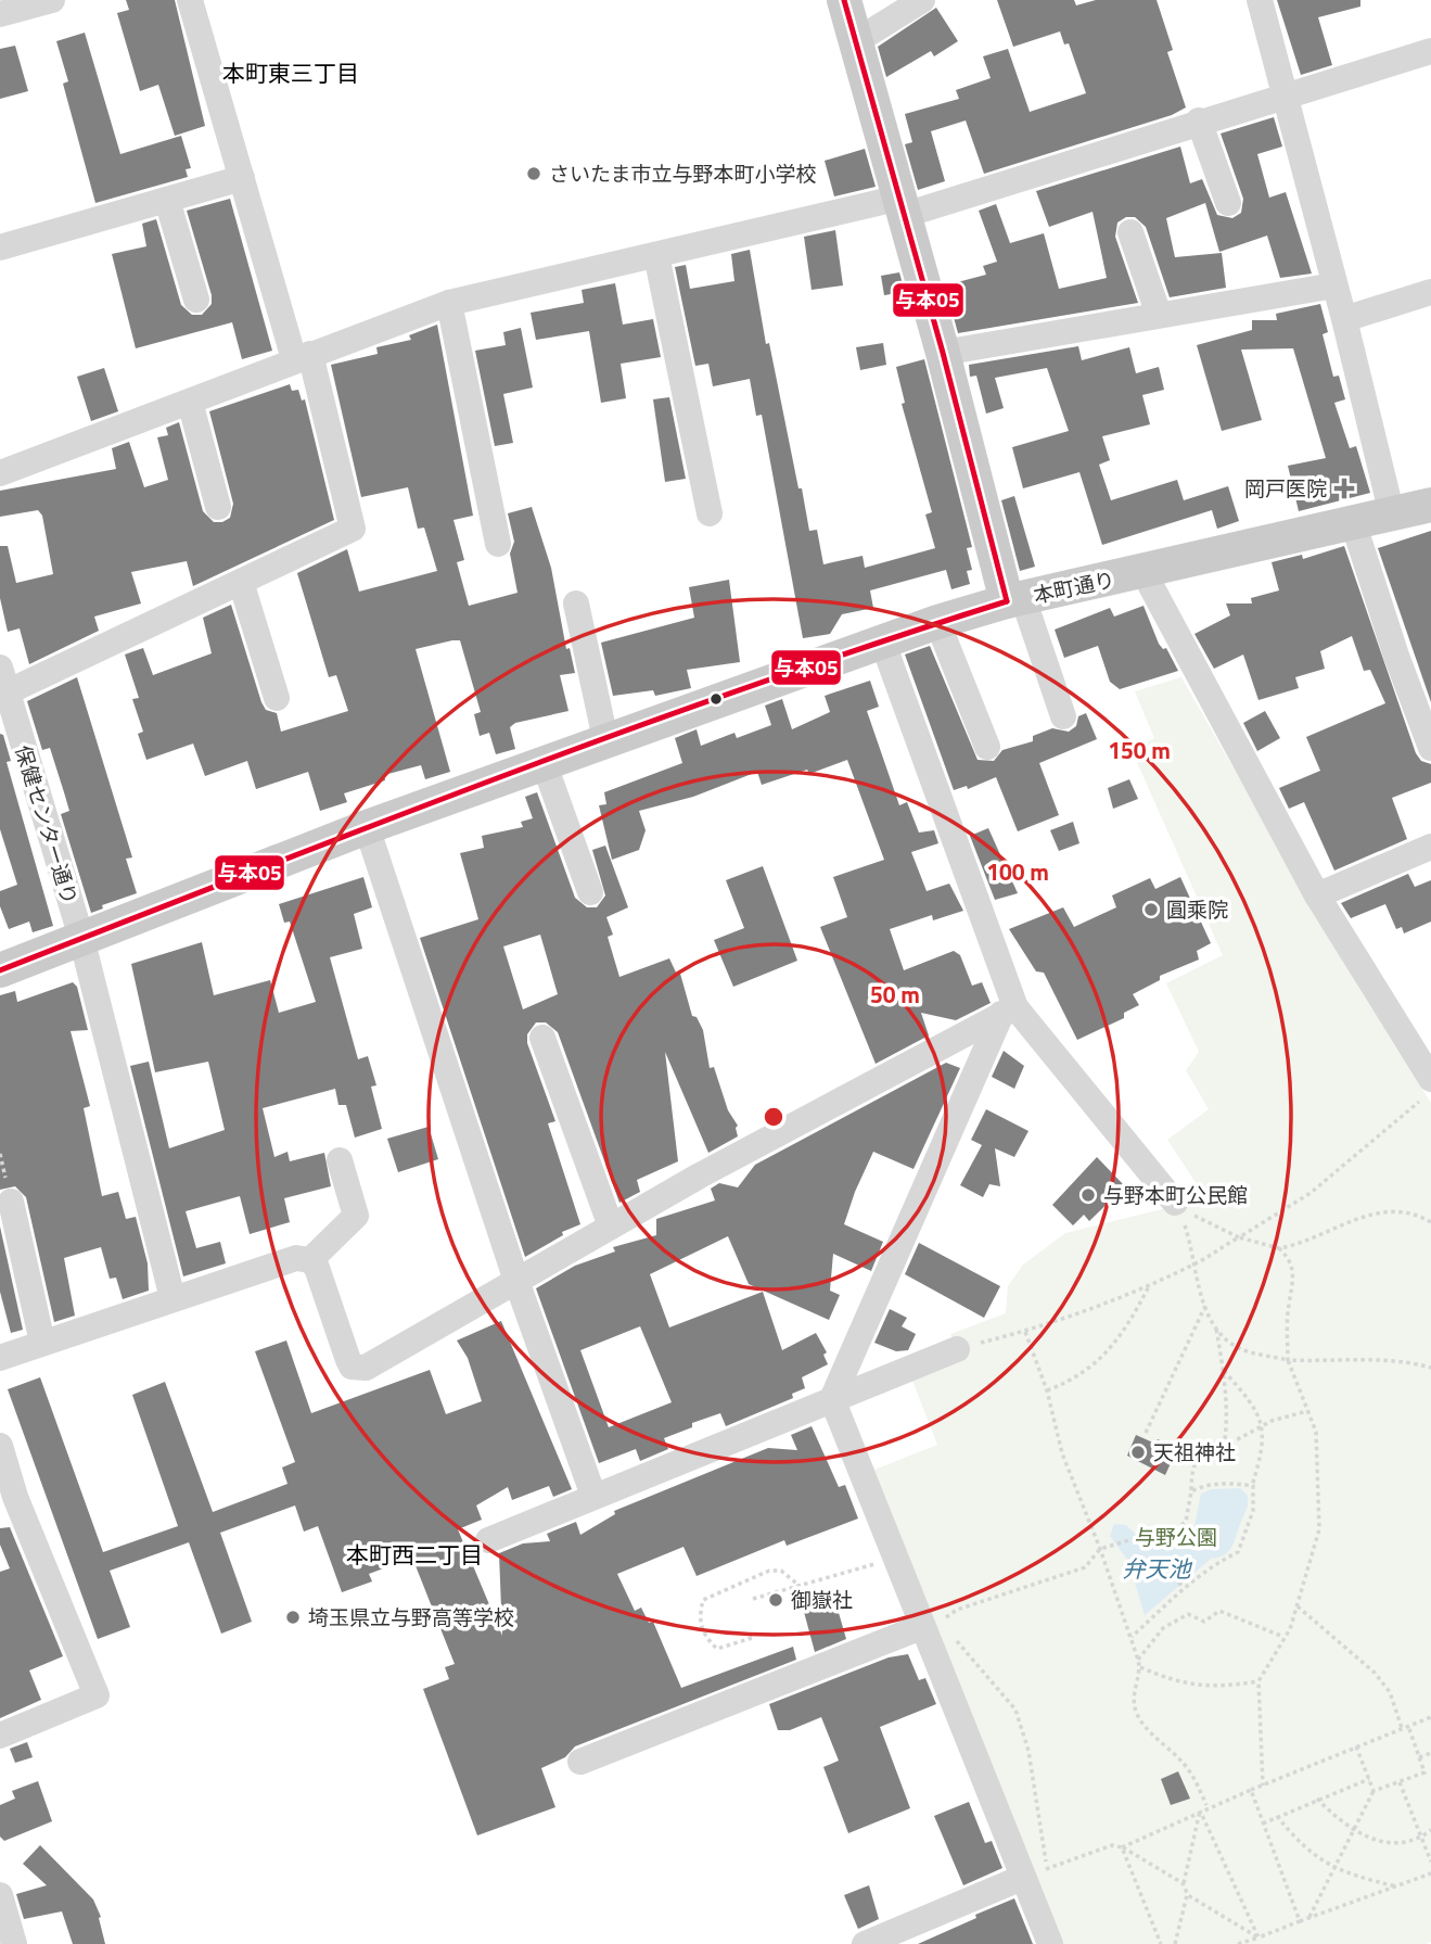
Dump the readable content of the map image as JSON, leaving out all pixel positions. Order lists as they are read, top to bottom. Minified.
{"streets":{"main road":["本町通り"],"street":["保健センター通り"]},"crossings":[["本町通り","保健センター通り"]],"districts":["本町東三丁目","本町西二丁目"],"water":["弁天池"],"parks":["与野公園"],"places":{"other":["さいたま市立与野本町小学校","圓乘院","与野本町公民館","天祖神社","御嶽社","埼玉県立与野高等学校"],"health":["岡戸医院"]},"lines":["transit line 与本05"],"rings":["150 m","100 m","50 m"]}
